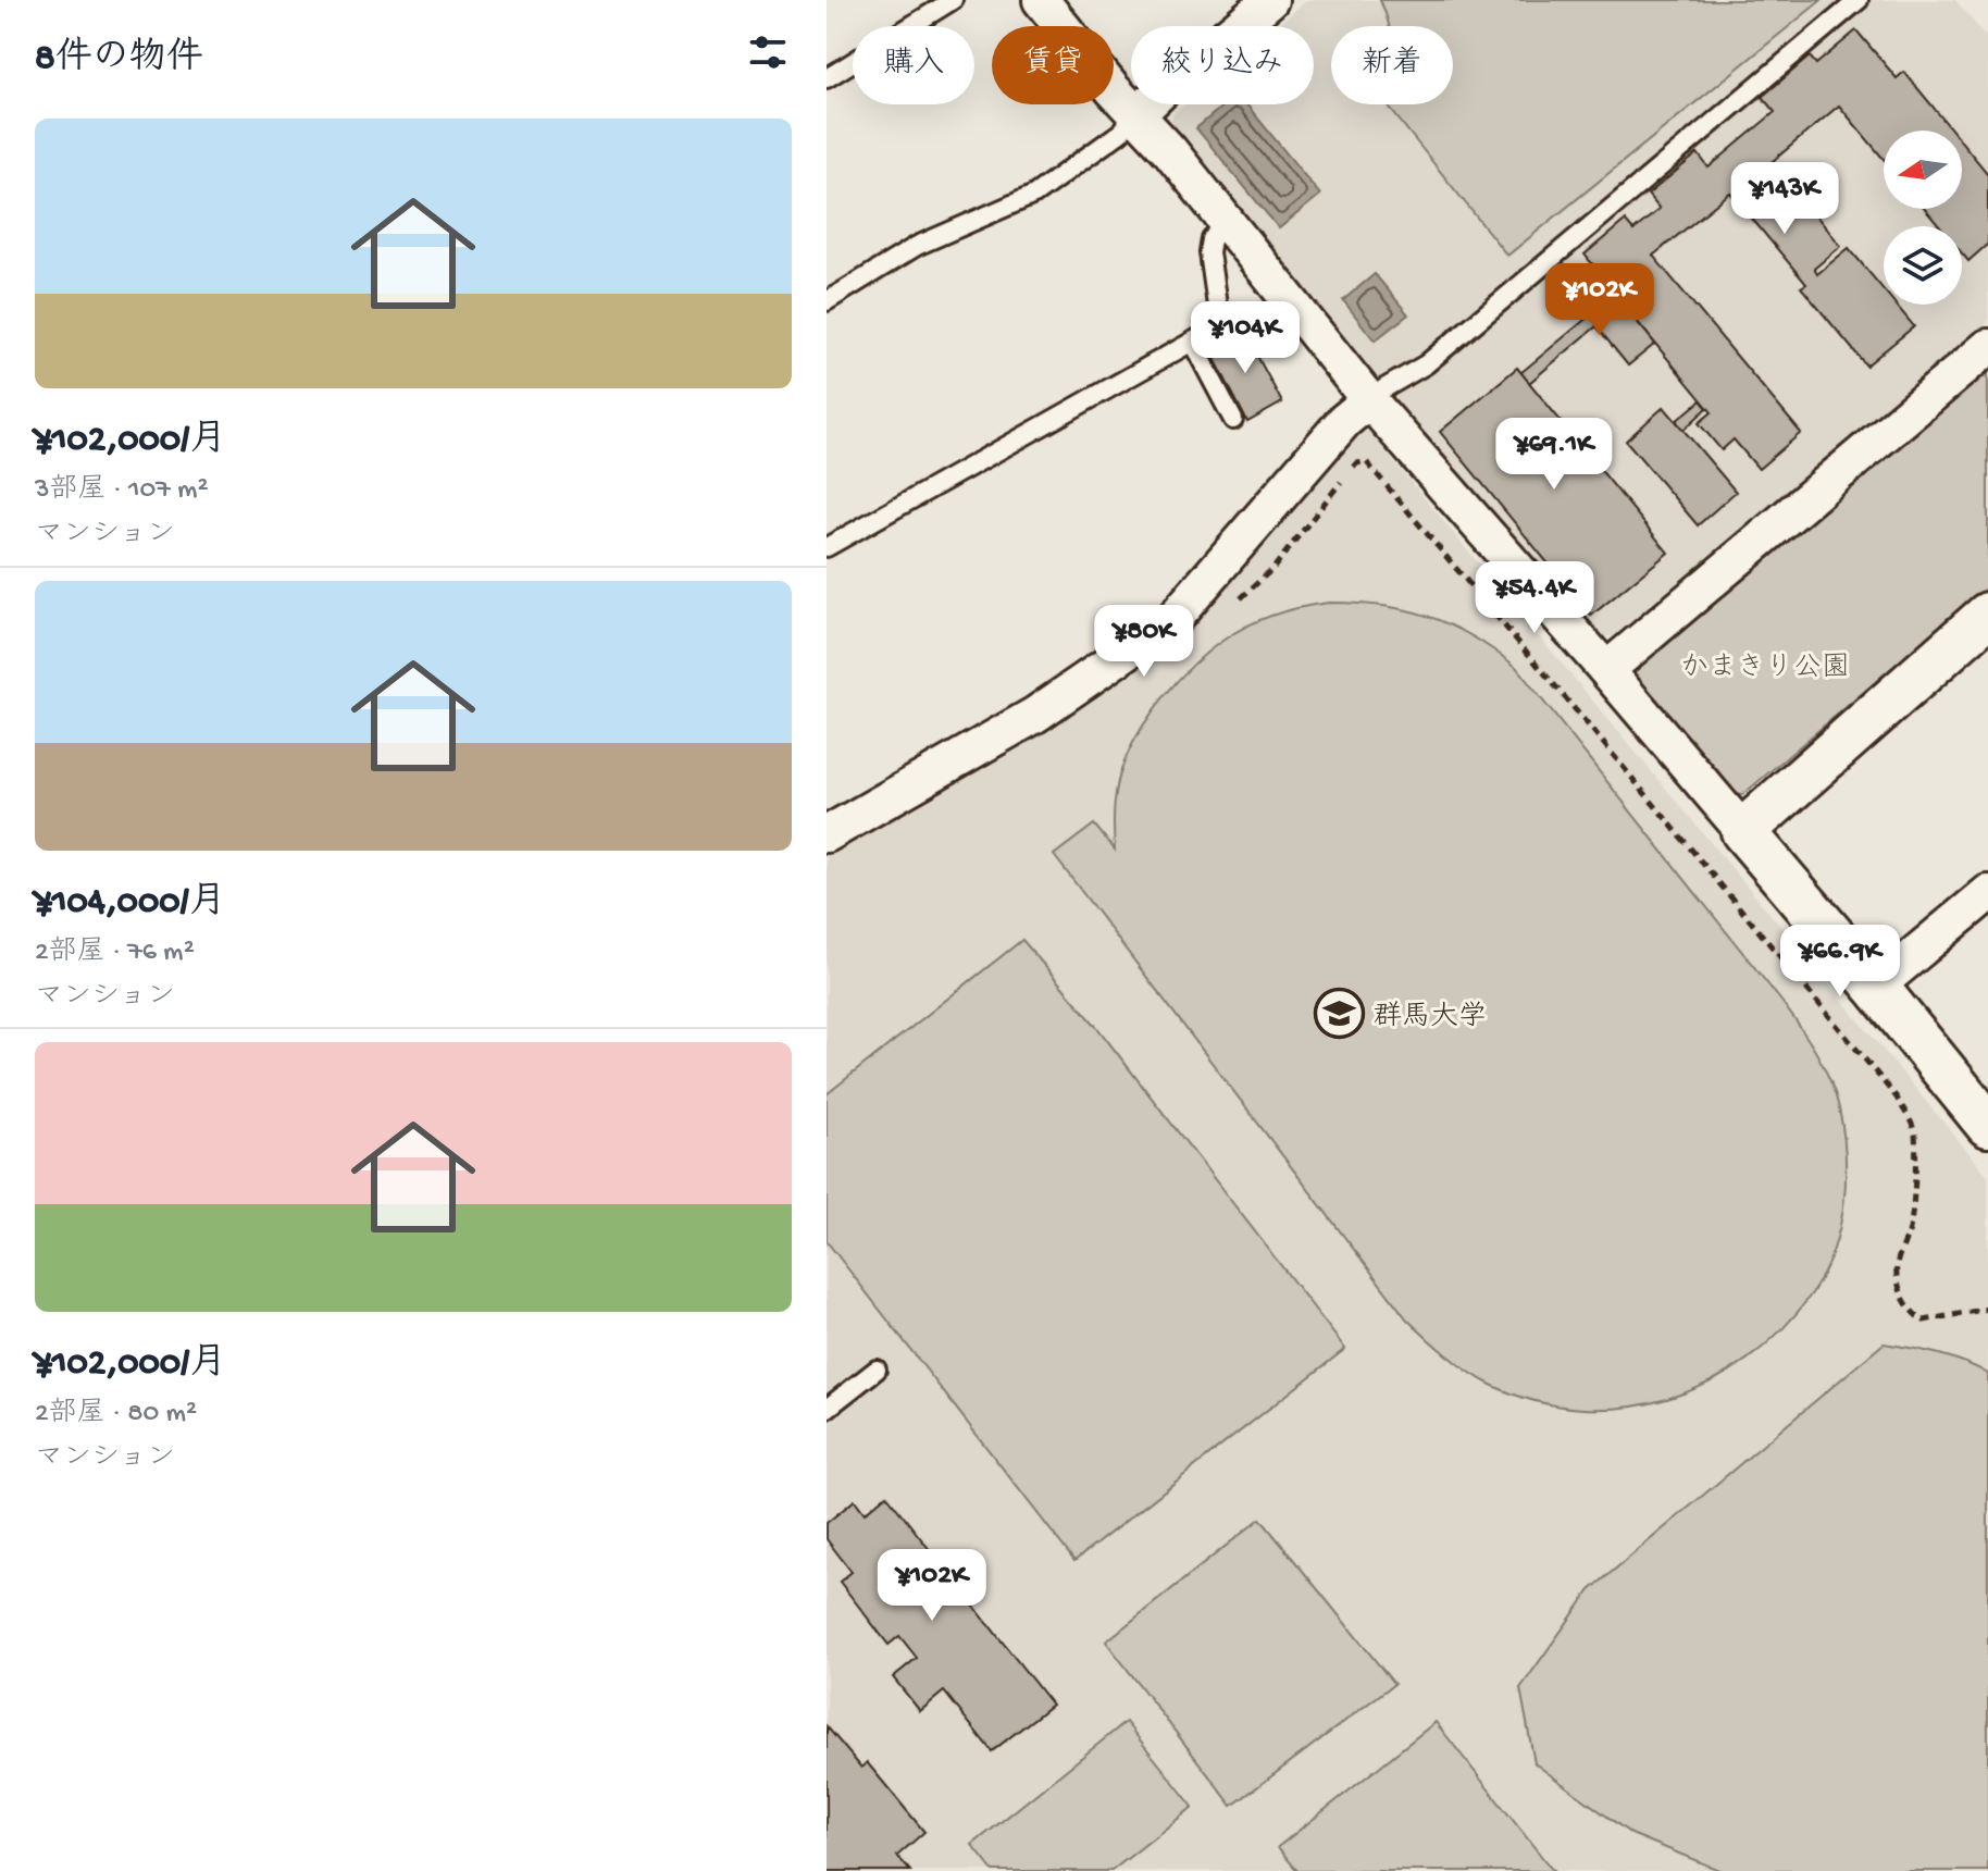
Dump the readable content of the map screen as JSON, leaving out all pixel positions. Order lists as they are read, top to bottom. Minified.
{"parks":["かまきり公園"],"places":{"school or university":["群馬大学"]},"north":"left","page":{"heading":"8件の物件","chip":["購入","賃貸","絞り込み","新着"],"list":[{"name":"¥102,000/月","note":"3部屋 · 107 m² · マンション"},{"name":"¥104,000/月","note":"2部屋 · 76 m² · マンション"},{"name":"¥102,000/月","note":"2部屋 · 80 m² · マンション"}],"price":["¥143K","¥102K","¥104K","¥69.1K","¥54.4K","¥80K","¥66.9K","¥102K"]}}
